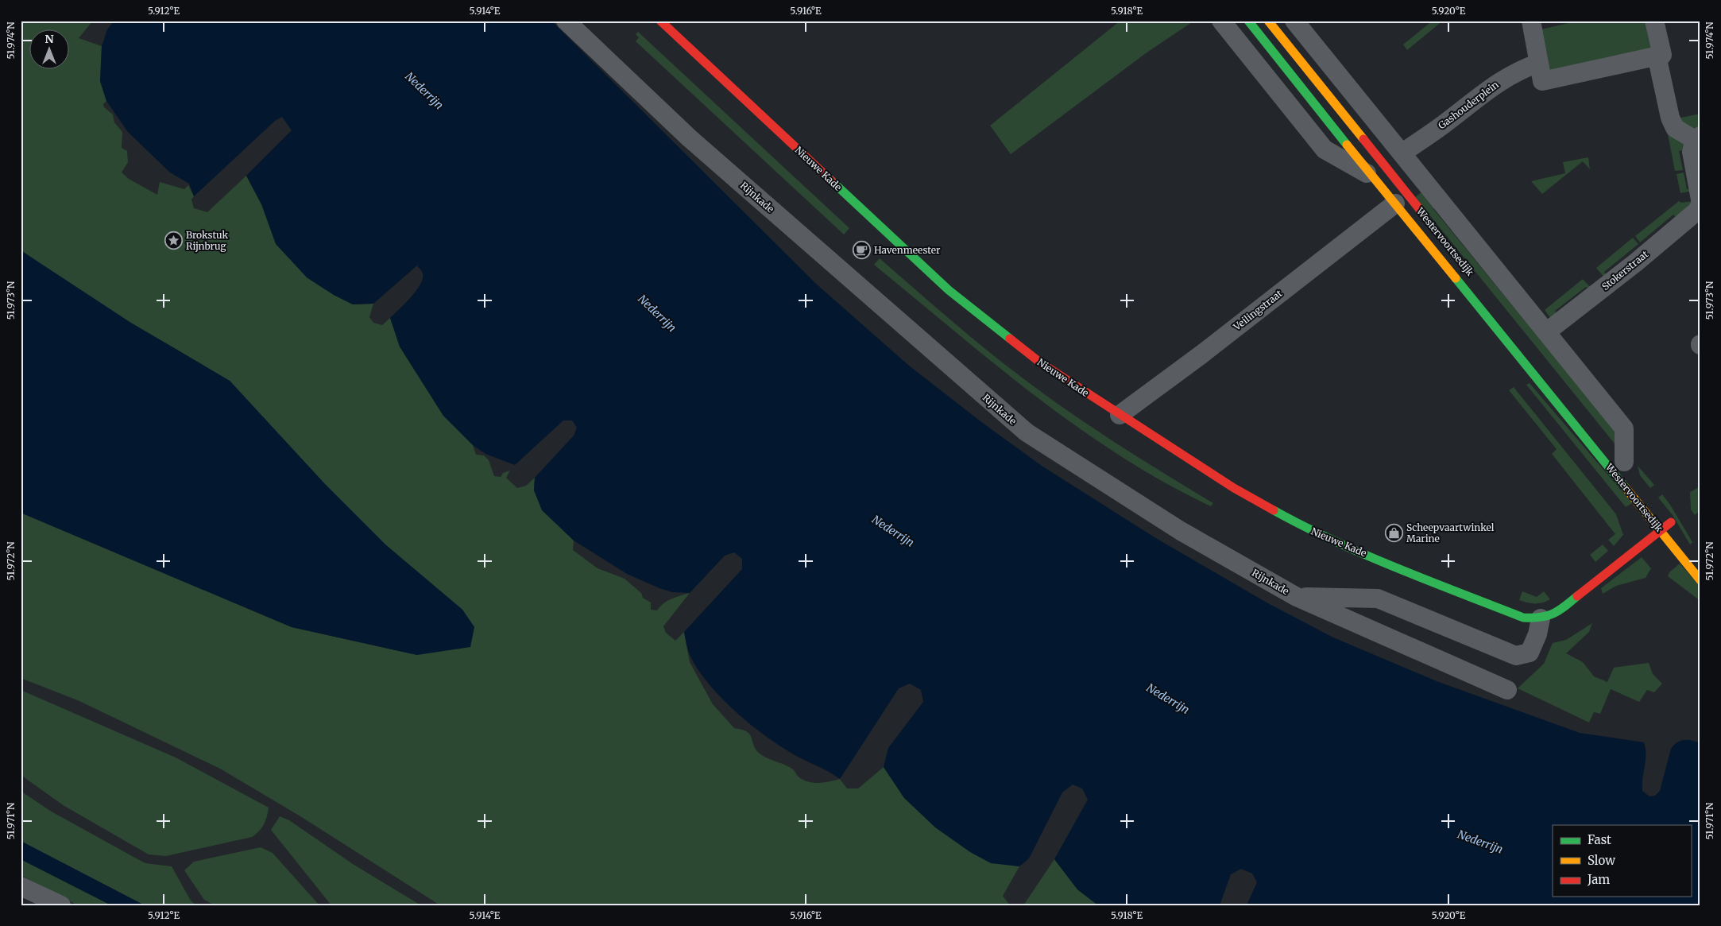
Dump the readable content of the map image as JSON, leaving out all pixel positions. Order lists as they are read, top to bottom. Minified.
{"streets":{"street":["Gashouderplein","Nieuwe Kade","Rijnkade","Westervoortsedijk","Stokerstraat","Veilingstraat"]},"crossings":[["Gashouderplein","Westervoortsedijk"],["Nieuwe Kade","Westervoortsedijk"],["Nieuwe Kade","Veilingstraat"],["Westervoortsedijk","Stokerstraat"],["Westervoortsedijk","Veilingstraat"]],"water":["Nederrijn"],"places":{"place":["Brokstuk Rijnbrug"],"cafe":["Havenmeester"],"shop":["Scheepvaartwinkel Marine"]},"legend":["Fast","Slow","Jam"],"north":"top","coordinates":["5.912°E","5.914°E","5.916°E","5.918°E","5.920°E","51.974°N","51.973°N","51.972°N","51.971°N"]}
